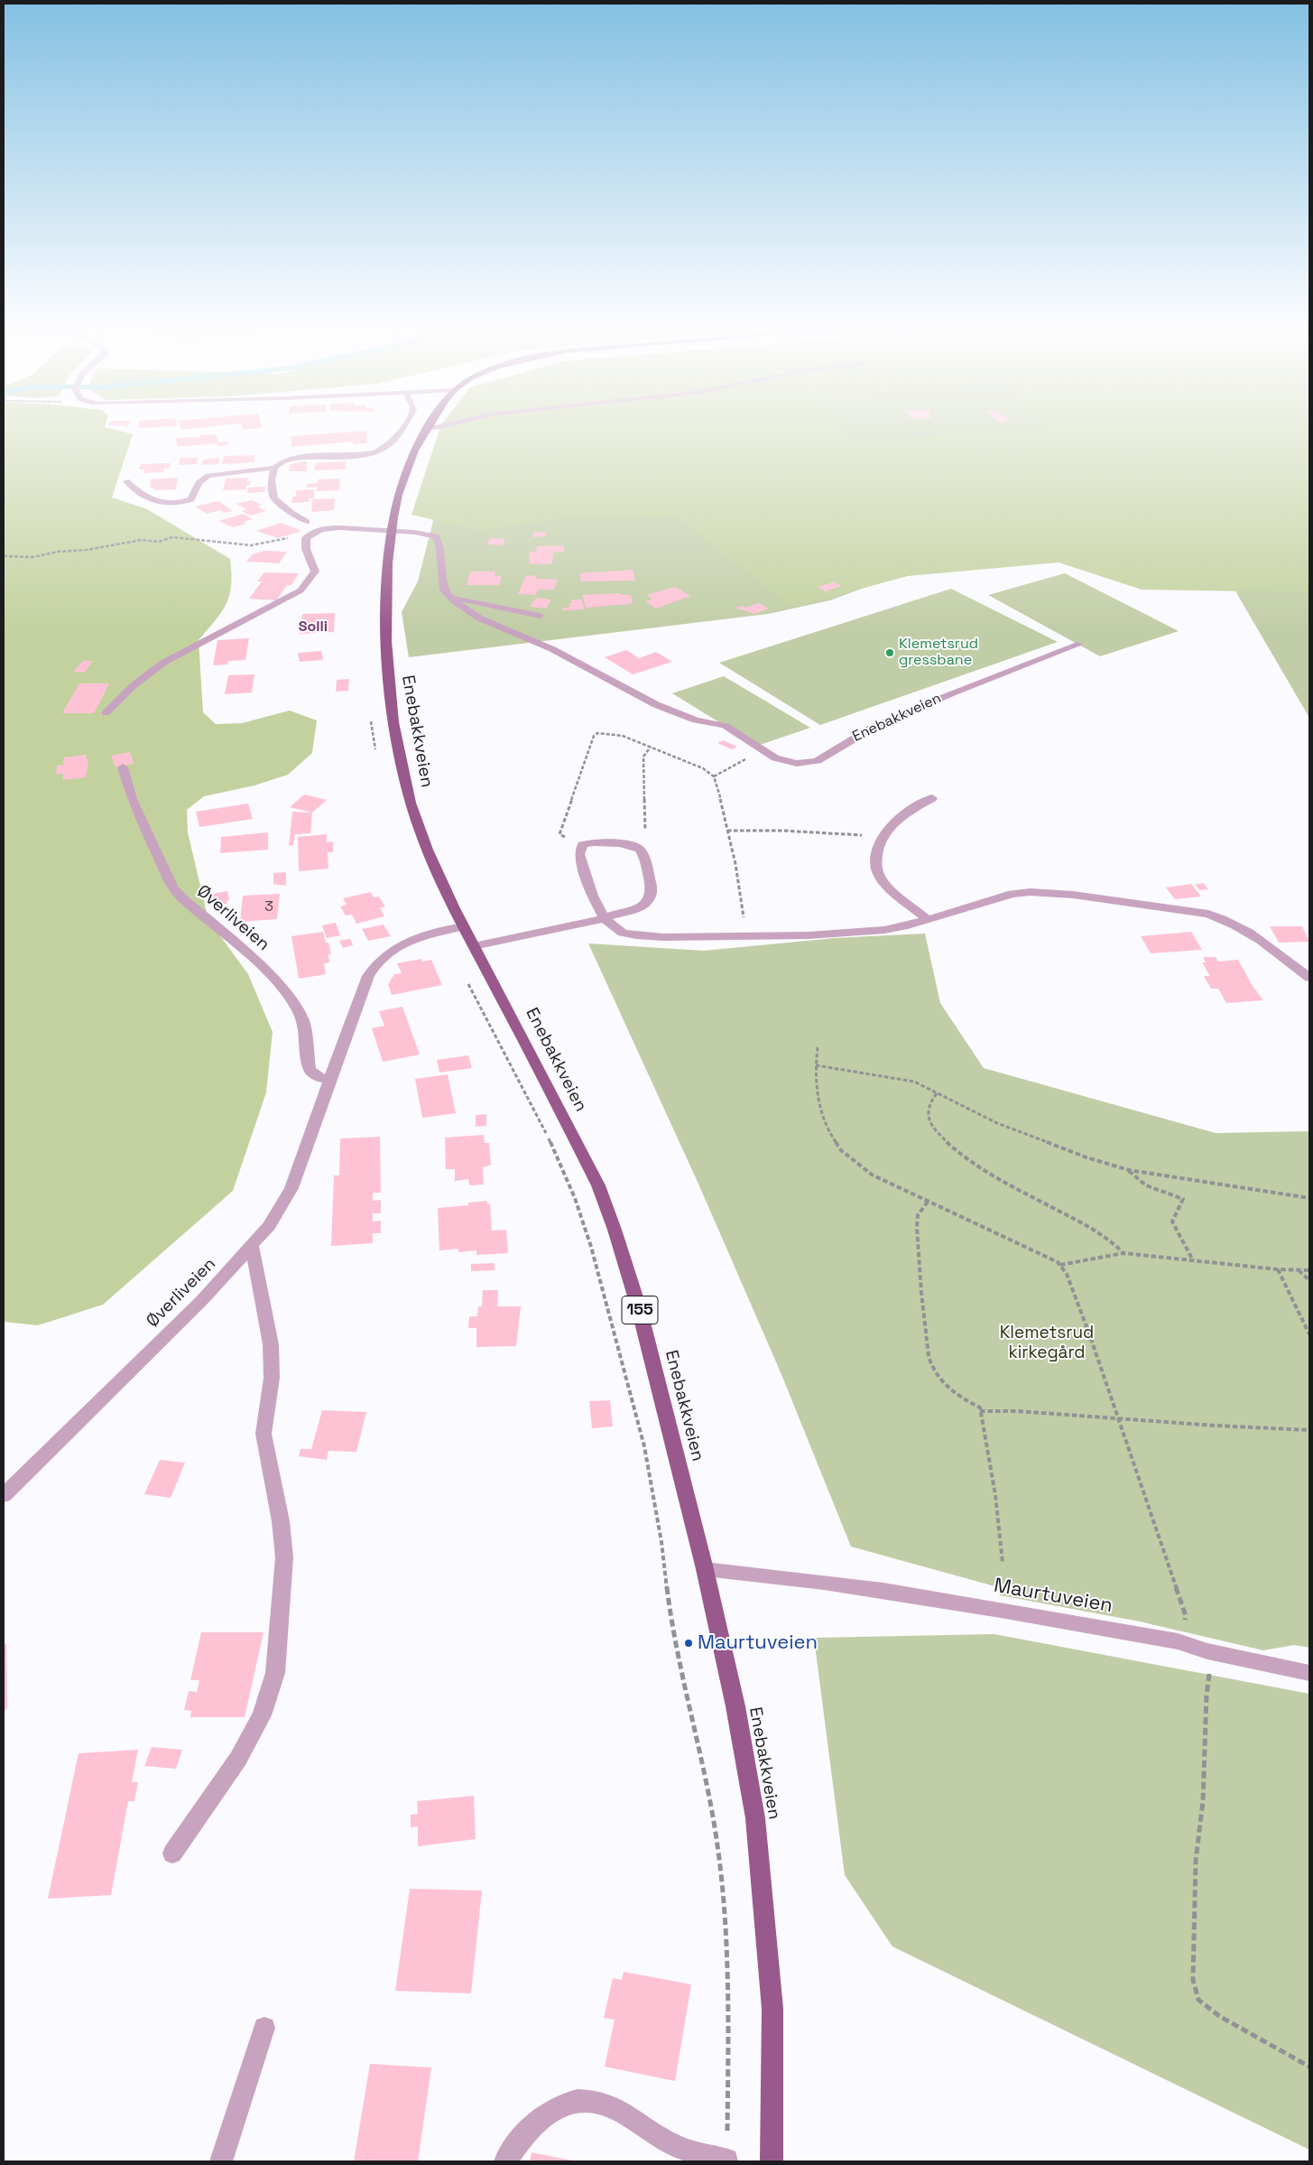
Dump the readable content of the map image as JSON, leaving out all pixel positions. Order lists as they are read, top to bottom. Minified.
{"streets":{"main road":["Enebakkveien","155"],"street":["Øverliveien","Maurtuveien"]},"crossings":[["Enebakkveien","Øverliveien"],["Enebakkveien","Maurtuveien"]],"districts":["Solli"],"parks":["Klemetsrud kirkegård"],"places":["Klemetsrud gressbane","Maurtuveien"],"house_numbers":["3"]}
